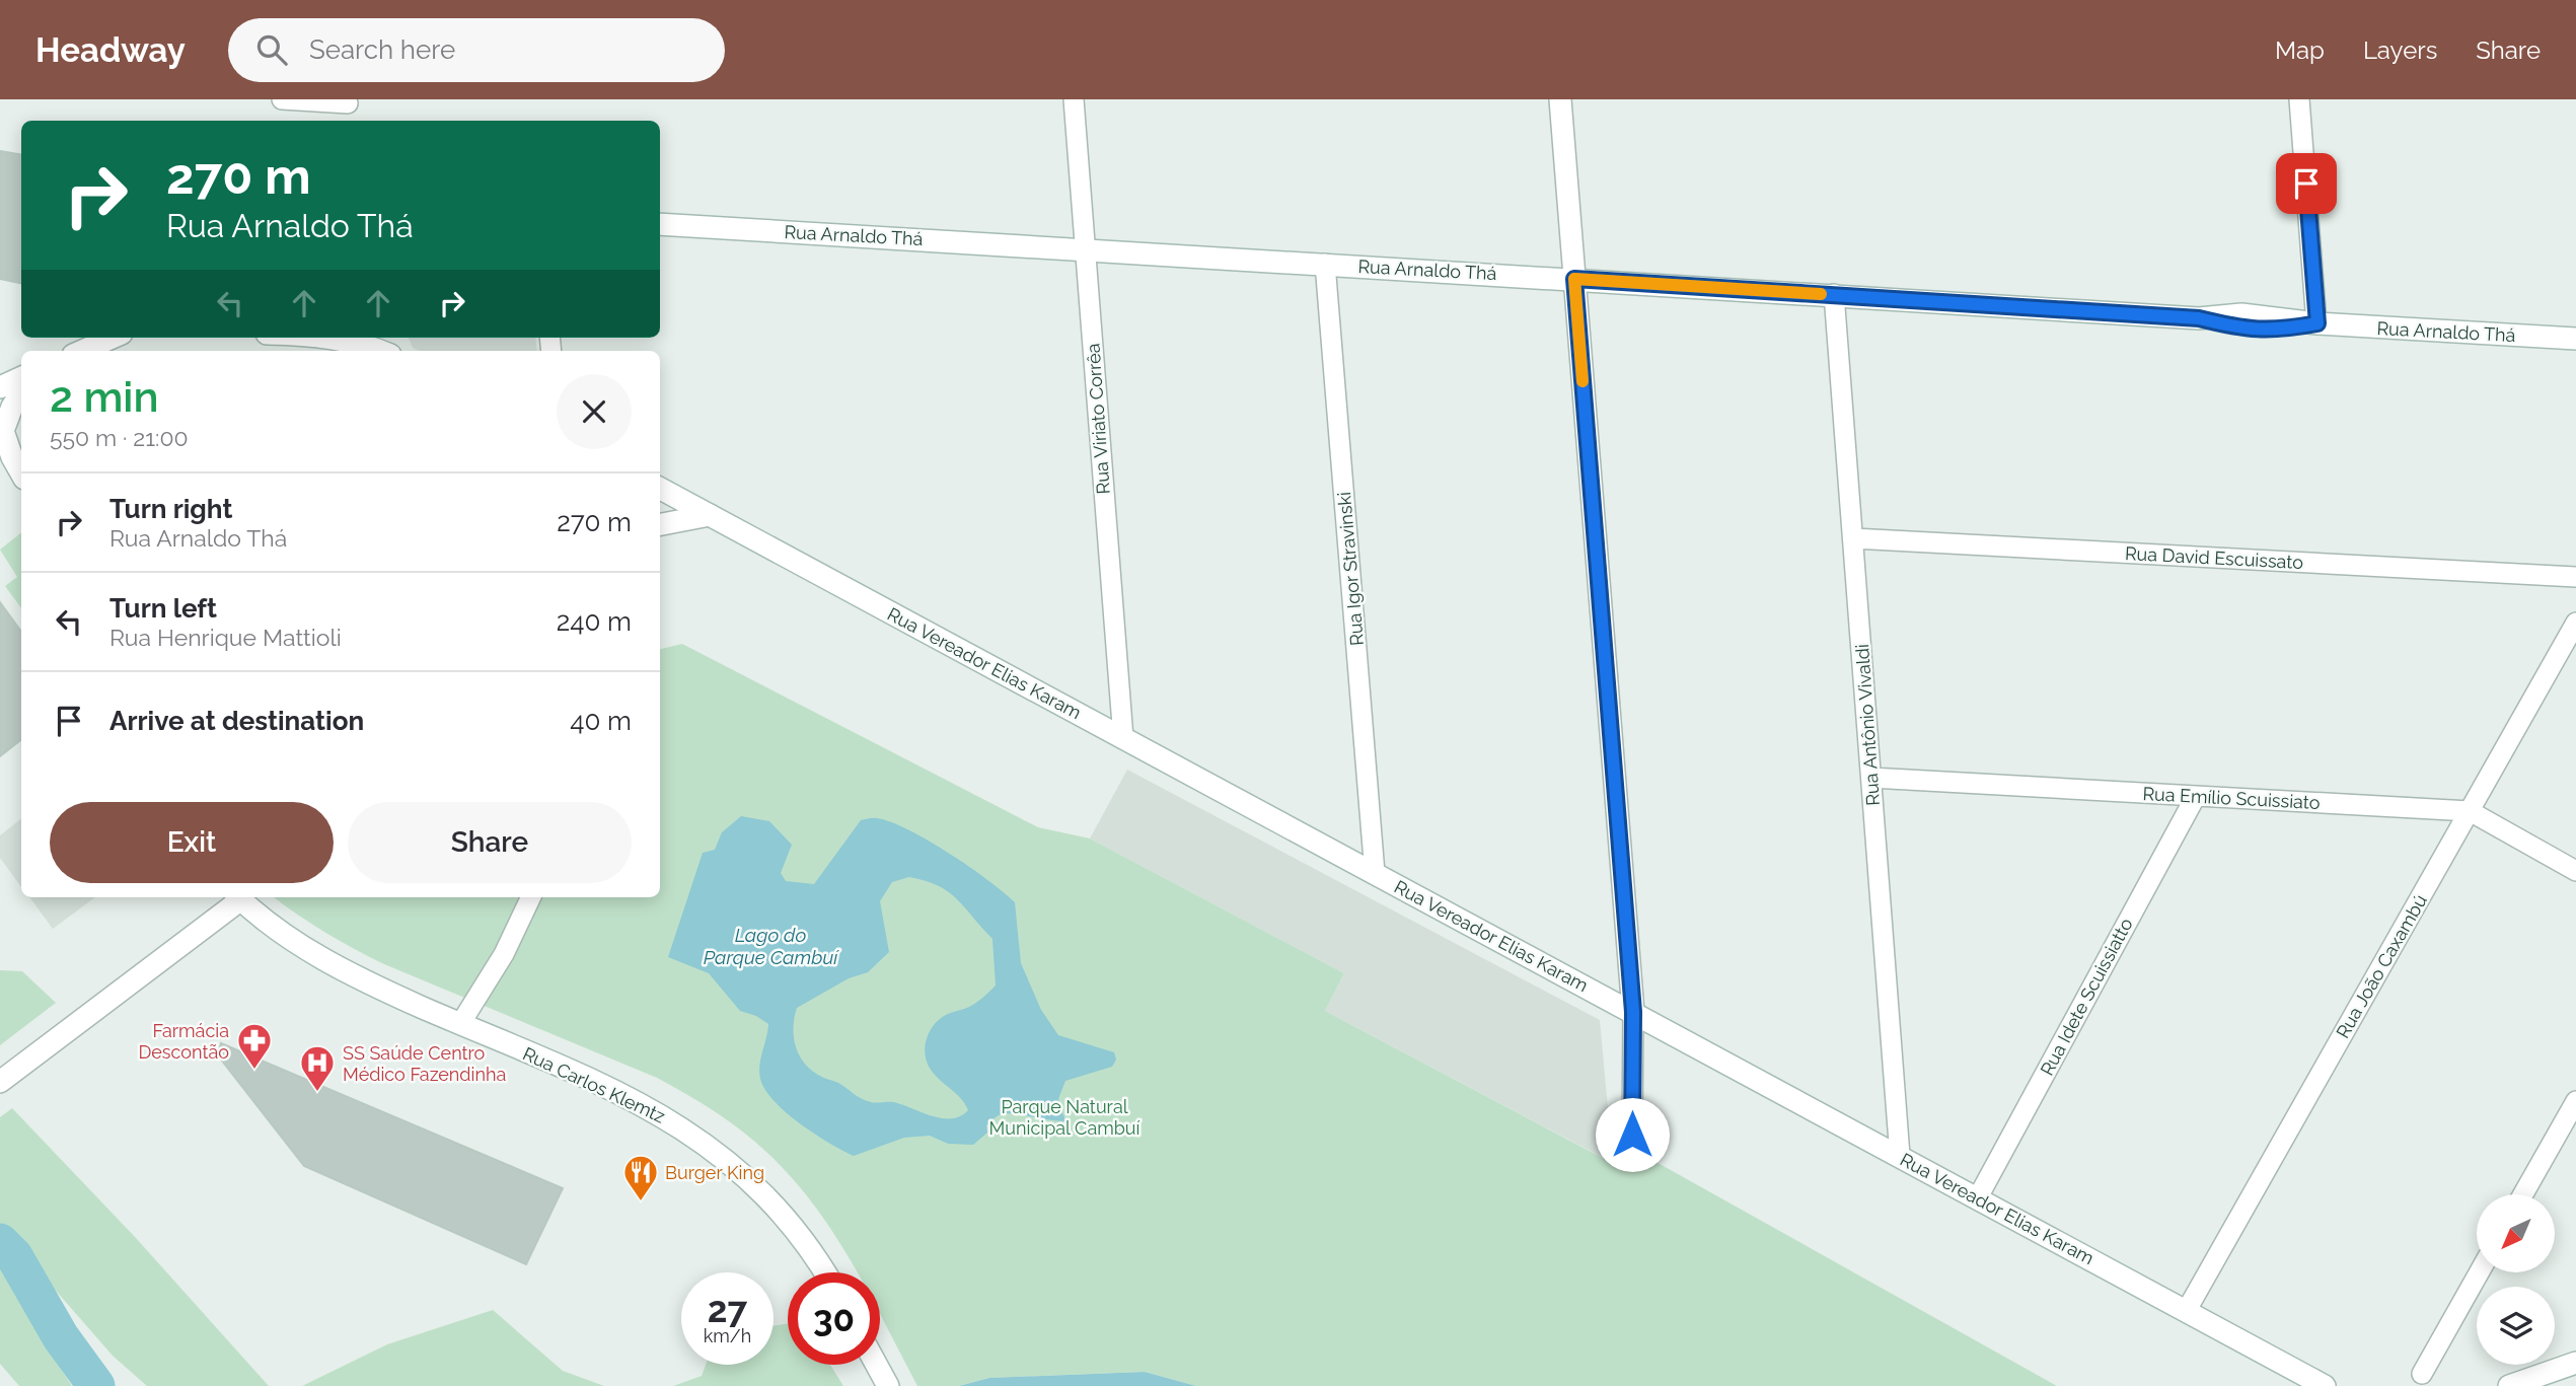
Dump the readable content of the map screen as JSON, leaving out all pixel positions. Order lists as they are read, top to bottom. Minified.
{"streets":{"main road":["Rua Arnaldo Thá","Rua Vereador Elias Karam","Rua Carlos Klemtz"],"street":["Rua Viriato Corrêa","Rua David Escuissato","Rua Igor Stravinski","Rua Antônio Vivaldi","Rua Emílio Scuissiato","Rua João Caxambú","Rua Idete Scuissiatto"]},"crossings":[["Rua Arnaldo Thá","Rua Viriato Corrêa"],["Rua Arnaldo Thá","Rua Igor Stravinski"],["Rua Arnaldo Thá","Rua Antônio Vivaldi"],["Rua Viriato Corrêa","Rua Vereador Elias Karam"],["Rua David Escuissato","Rua Antônio Vivaldi"],["Rua Igor Stravinski","Rua Vereador Elias Karam"],["Rua Vereador Elias Karam","Rua Antônio Vivaldi"],["Rua Vereador Elias Karam","Rua João Caxambú"],["Rua Vereador Elias Karam","Rua Idete Scuissiatto"],["Rua Antônio Vivaldi","Rua Emílio Scuissiato"],["Rua Emílio Scuissiato","Rua João Caxambú"],["Rua Emílio Scuissiato","Rua Idete Scuissiatto"]],"water":["Lago do Parque Cambuí"],"parks":["Parque Natural Municipal Cambuí"],"places":{"pharmacy":["Farmácia Descontão"],"hospital":["SS Saúde Centro Médico Fazendinha"],"restaurant":["Burger King"]},"north":"bottom left","page":{"header":"Headway","search":"Search here","nav":["Map","Layers","Share"],"turn":["270 m","Rua Arnaldo Thá"],"heading":["2 min","550 m · 21:00"],"list":[{"name":"Turn right","note":"Rua Arnaldo Thá","value":"270 m"},{"name":"Turn left","note":"Rua Henrique Mattioli","value":"240 m"},{"name":"Arrive at destination","value":"40 m"}],"buttons":["Exit","Share"],"speed":"27 km/h","limit":"30"}}
